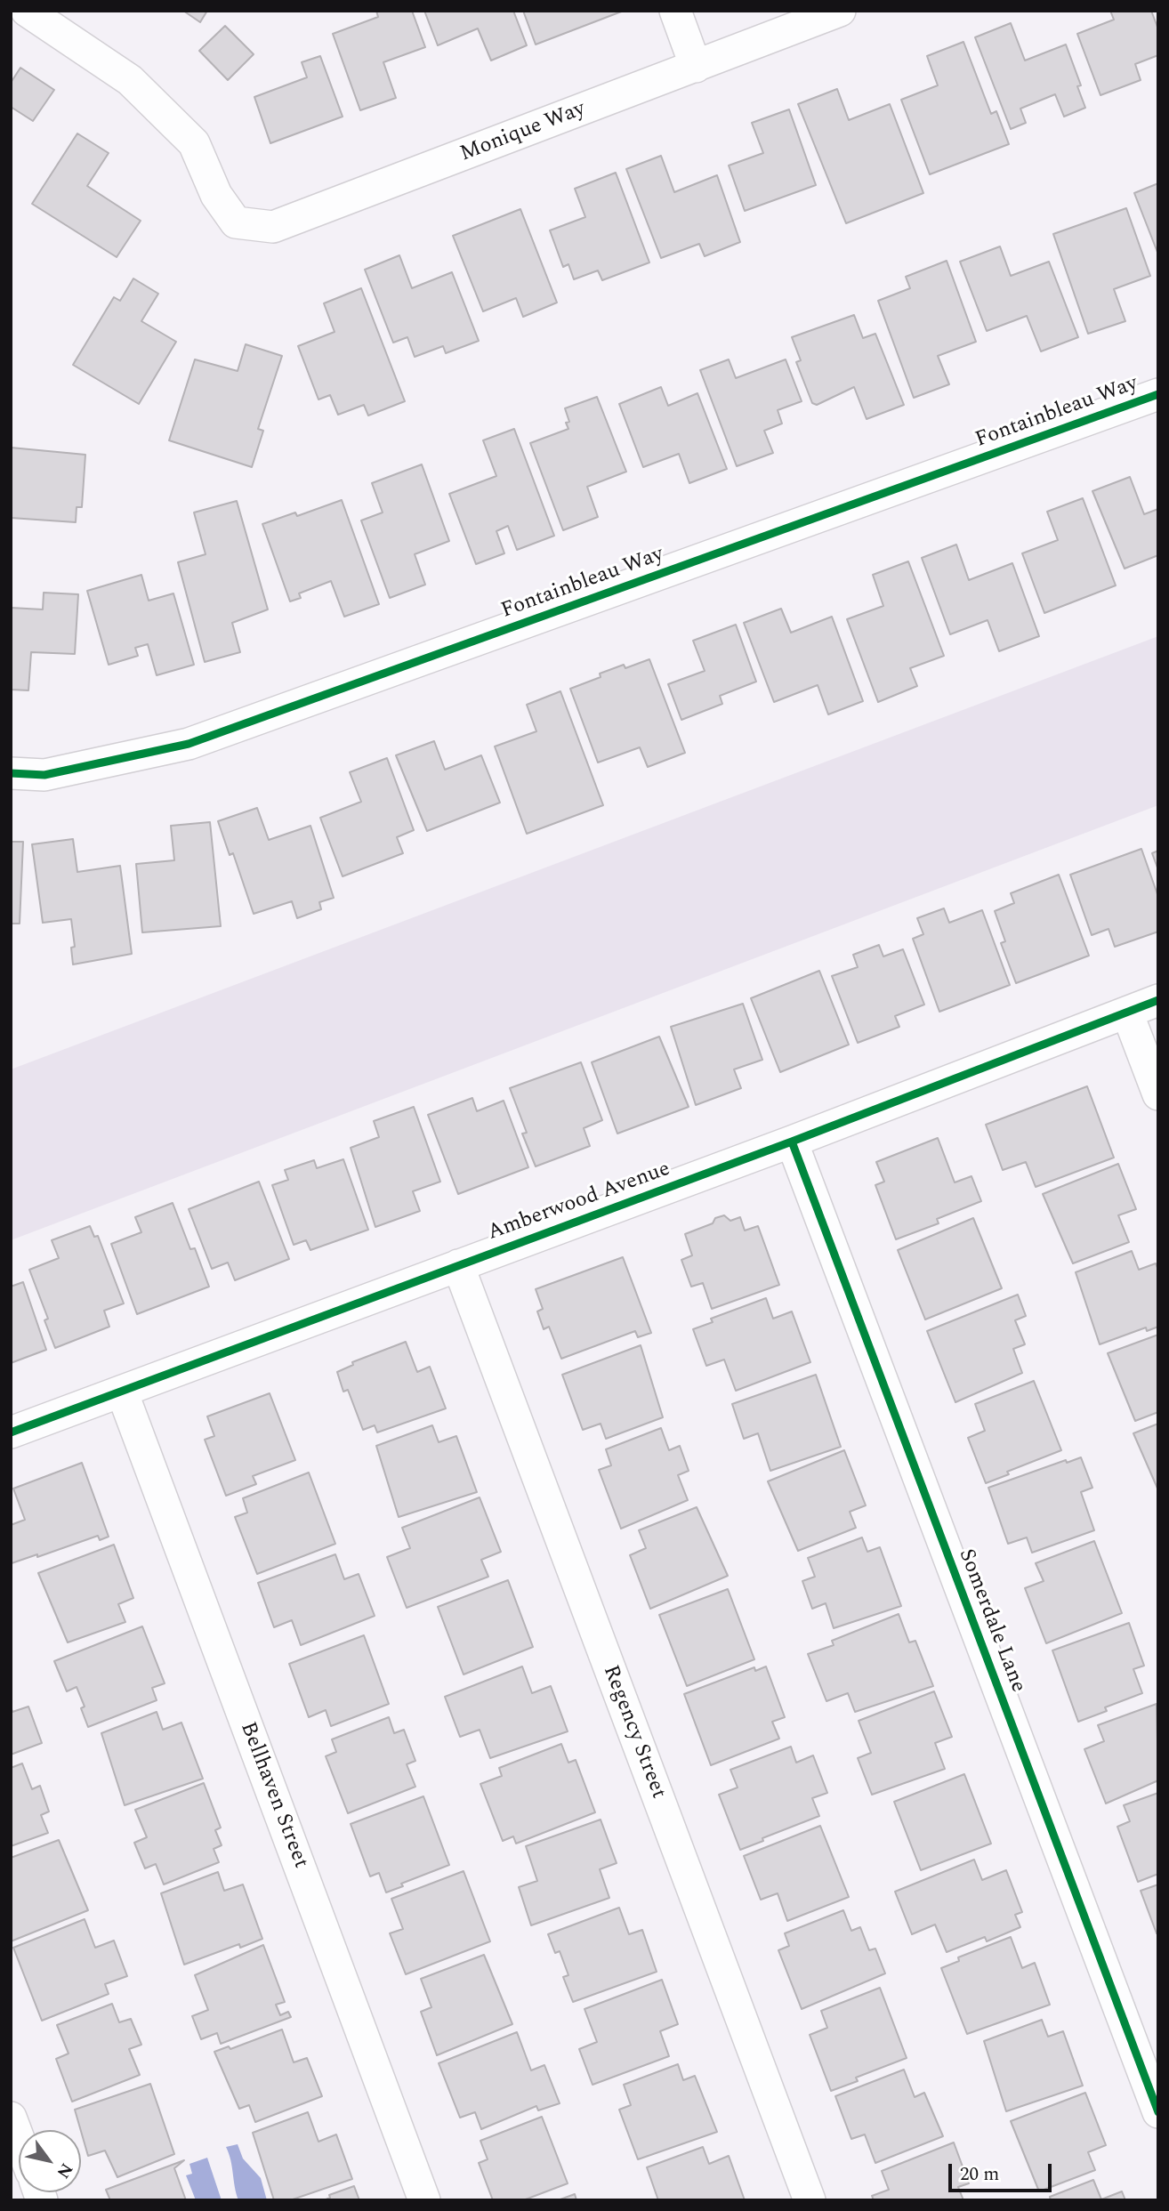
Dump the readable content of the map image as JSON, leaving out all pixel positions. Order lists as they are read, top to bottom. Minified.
{"streets":{"street":["Monique Way","Fontainbleau Way","Amberwood Avenue","Somerdale Lane","Regency Street","Bellhaven Street"]},"crossings":[["Amberwood Avenue","Somerdale Lane"],["Amberwood Avenue","Regency Street"],["Amberwood Avenue","Bellhaven Street"]],"scale_bar":"20 m","north":"bottom right"}
